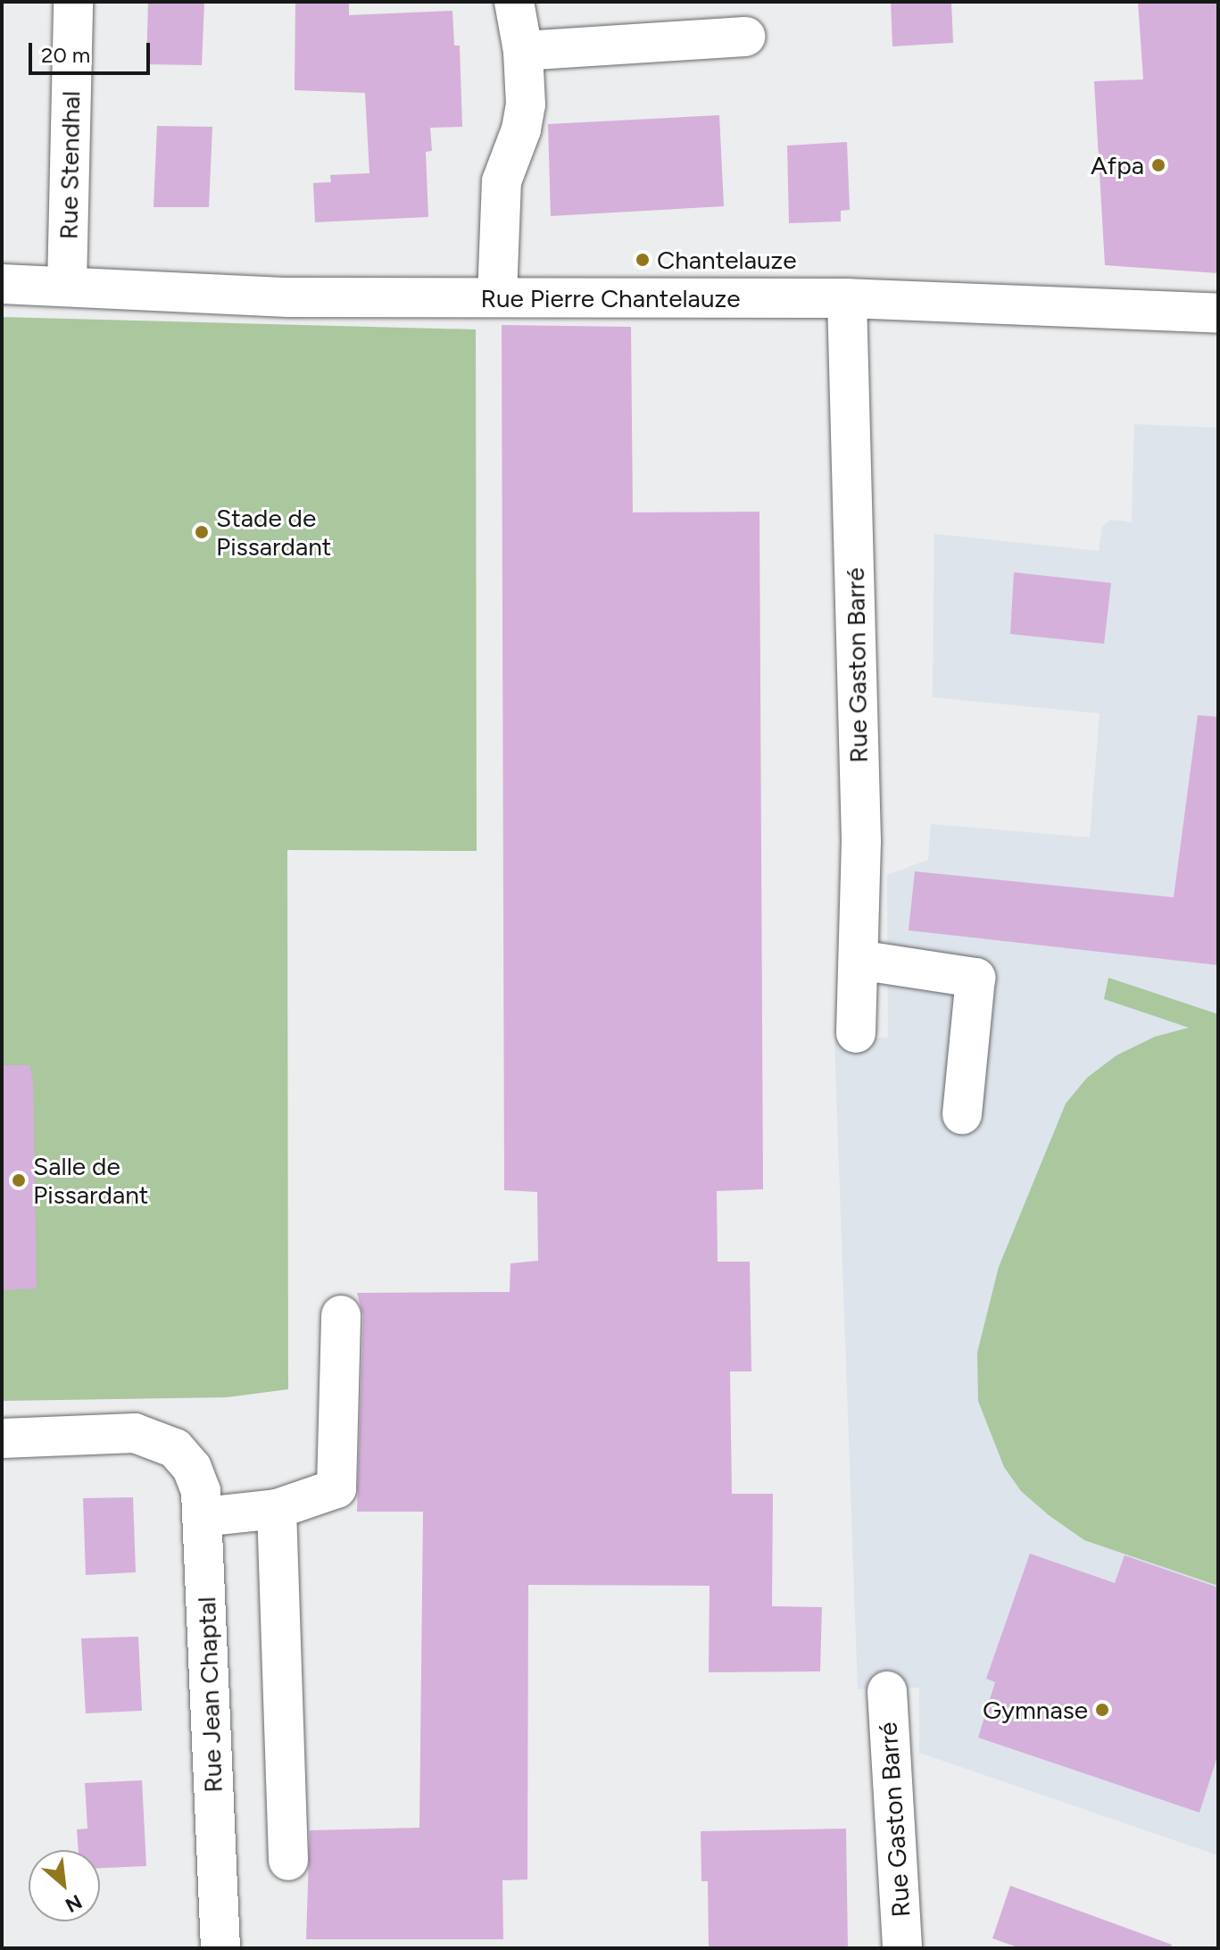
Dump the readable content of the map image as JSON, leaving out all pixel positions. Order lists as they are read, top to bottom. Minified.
{"streets":{"street":["Rue Stendhal","Rue Pierre Chantelauze","Rue Gaston Barré","Rue Jean Chaptal"]},"crossings":[["Rue Stendhal","Rue Pierre Chantelauze"],["Rue Pierre Chantelauze","Rue Gaston Barré"]],"places":["Afpa","Chantelauze","Stade de Pissardant","Salle de Pissardant","Gymnase"],"scale_bar":"20 m","north":"bottom right"}
